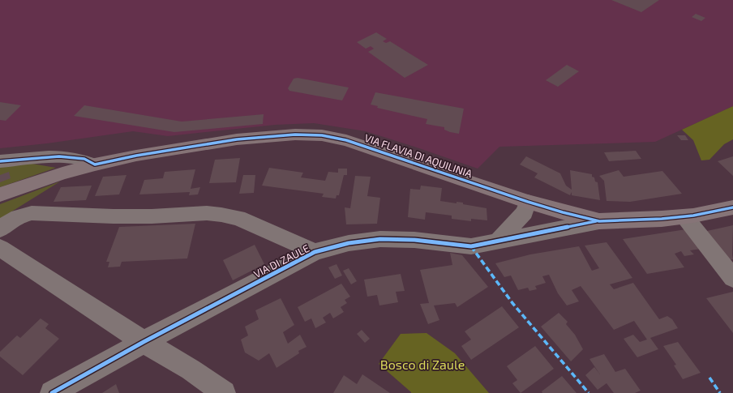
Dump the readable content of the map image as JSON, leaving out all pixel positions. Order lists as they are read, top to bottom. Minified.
{"streets":{"main road":["VIA FLAVIA DI AQUILINIA"],"street":["VIA DI ZAULE"]},"crossings":[["VIA FLAVIA DI AQUILINIA","VIA DI ZAULE"]],"parks":["Bosco di Zaule"]}
